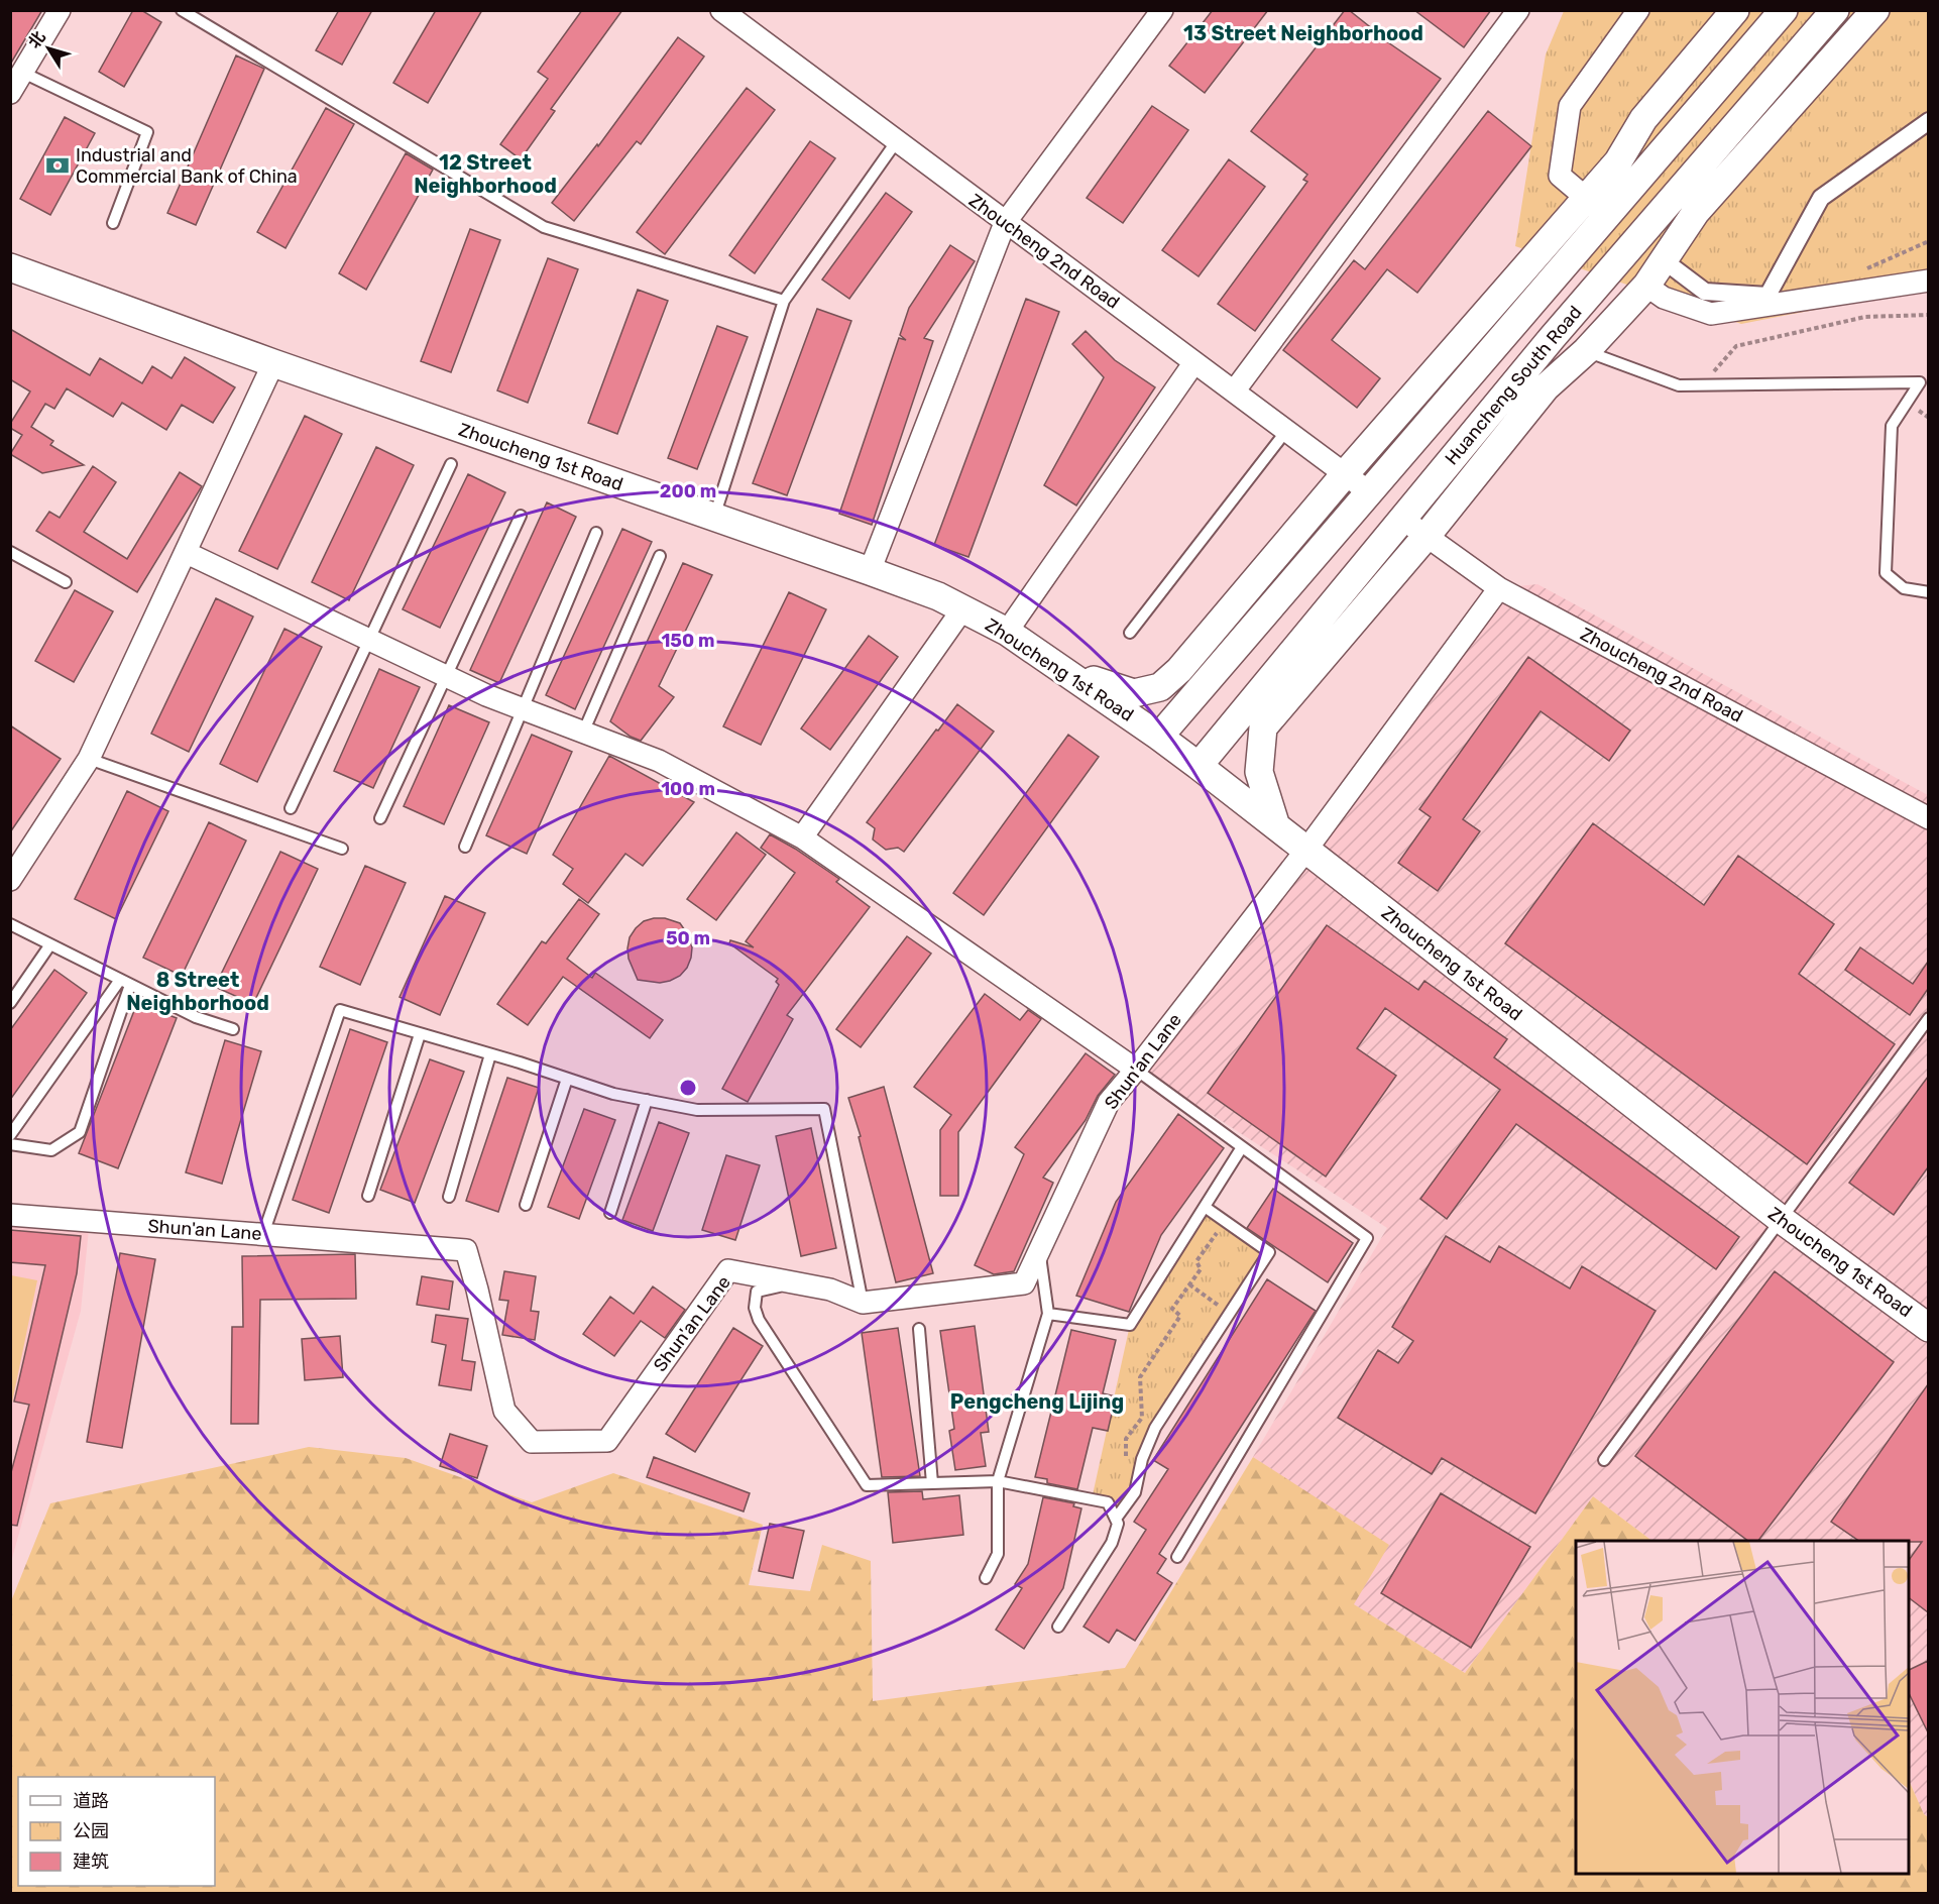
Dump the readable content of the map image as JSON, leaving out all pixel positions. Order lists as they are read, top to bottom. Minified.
{"streets":{"street":["Zhoucheng 2nd Road","Huancheng South Road","Zhoucheng 1st Road","Shun'an Lane"]},"crossings":[["Zhoucheng 2nd Road","Huancheng South Road"],["Zhoucheng 2nd Road","Shun'an Lane"],["Huancheng South Road","Zhoucheng 1st Road"],["Zhoucheng 1st Road","Shun'an Lane"]],"districts":["13 Street Neighborhood","12 Street Neighborhood","8 Street Neighborhood","Pengcheng Lijing"],"places":{"bank":["Industrial and Commercial Bank of China"]},"legend":["道路","公园","建筑"],"north":"top left","rings":["200 m","150 m","100 m","50 m"]}
